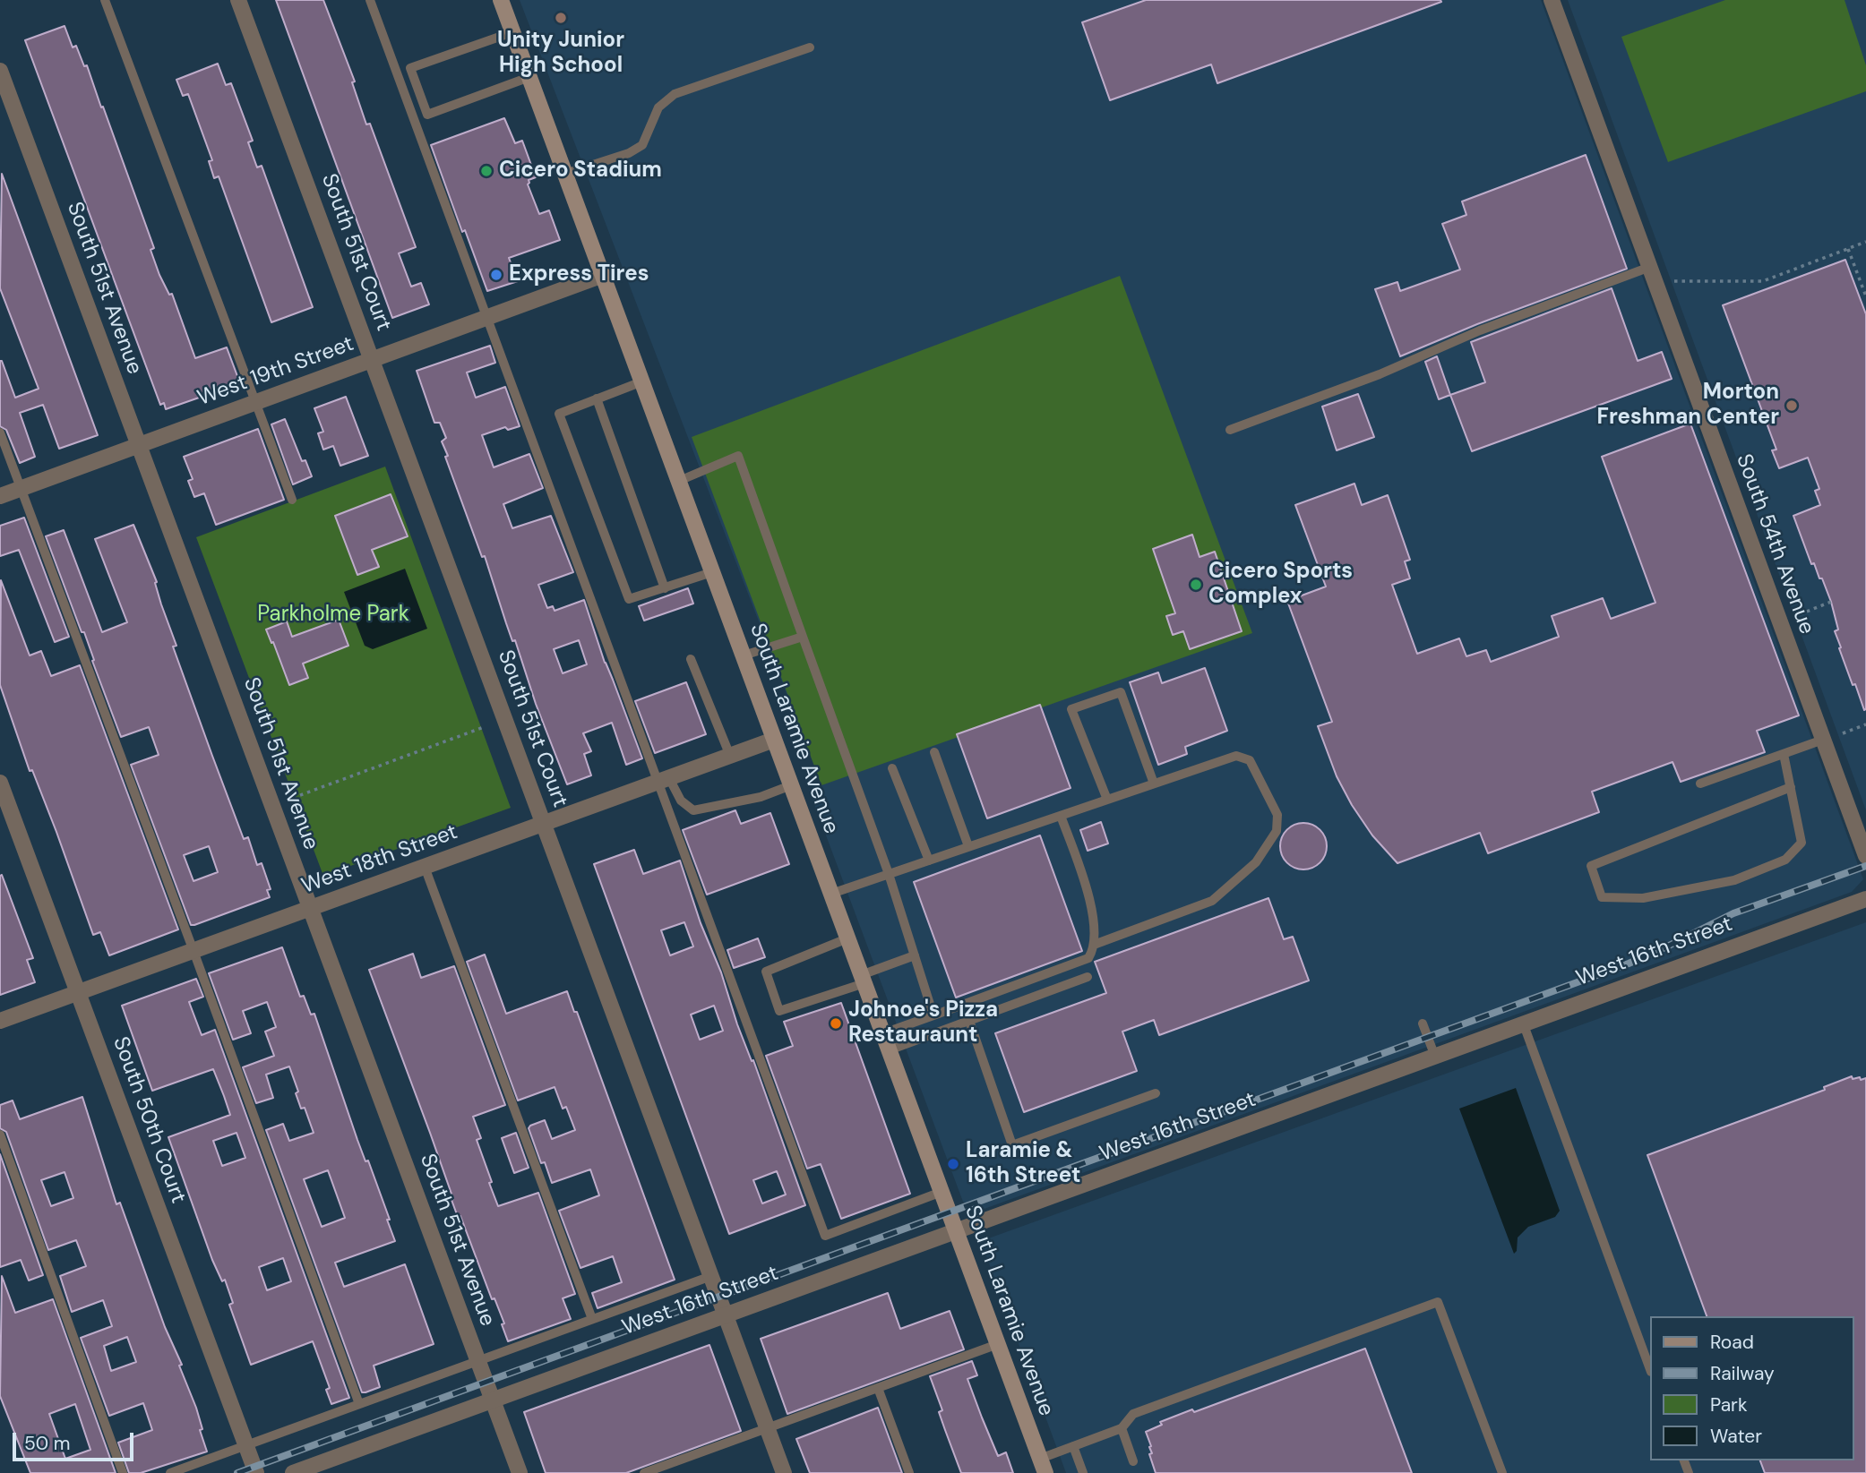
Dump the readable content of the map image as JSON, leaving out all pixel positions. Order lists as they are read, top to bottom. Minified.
{"streets":{"main road":["South Laramie Avenue"],"street":["South 51st Court","South 51st Avenue","West 19th Street","South 54th Avenue","West 18th Street","West 16th Street","South 50th Court"]},"crossings":[["South 51st Court","West 19th Street"],["South 51st Court","West 18th Street"],["South 51st Court","West 16th Street"],["South 51st Avenue","West 19th Street"],["South 51st Avenue","West 18th Street"],["South 51st Avenue","West 16th Street"],["West 19th Street","South Laramie Avenue"],["South Laramie Avenue","West 18th Street"],["South Laramie Avenue","West 16th Street"],["West 18th Street","South 50th Court"]],"parks":["Parkholme Park"],"places":["Unity Junior High School","Cicero Stadium","Express Tires","Morton Freshman Center","Cicero Sports Complex","Johnoe's Pizza Restauraunt","Laramie & 16th Street"],"legend":["Road","Railway","Park","Water"],"scale_bar":"50 m"}
